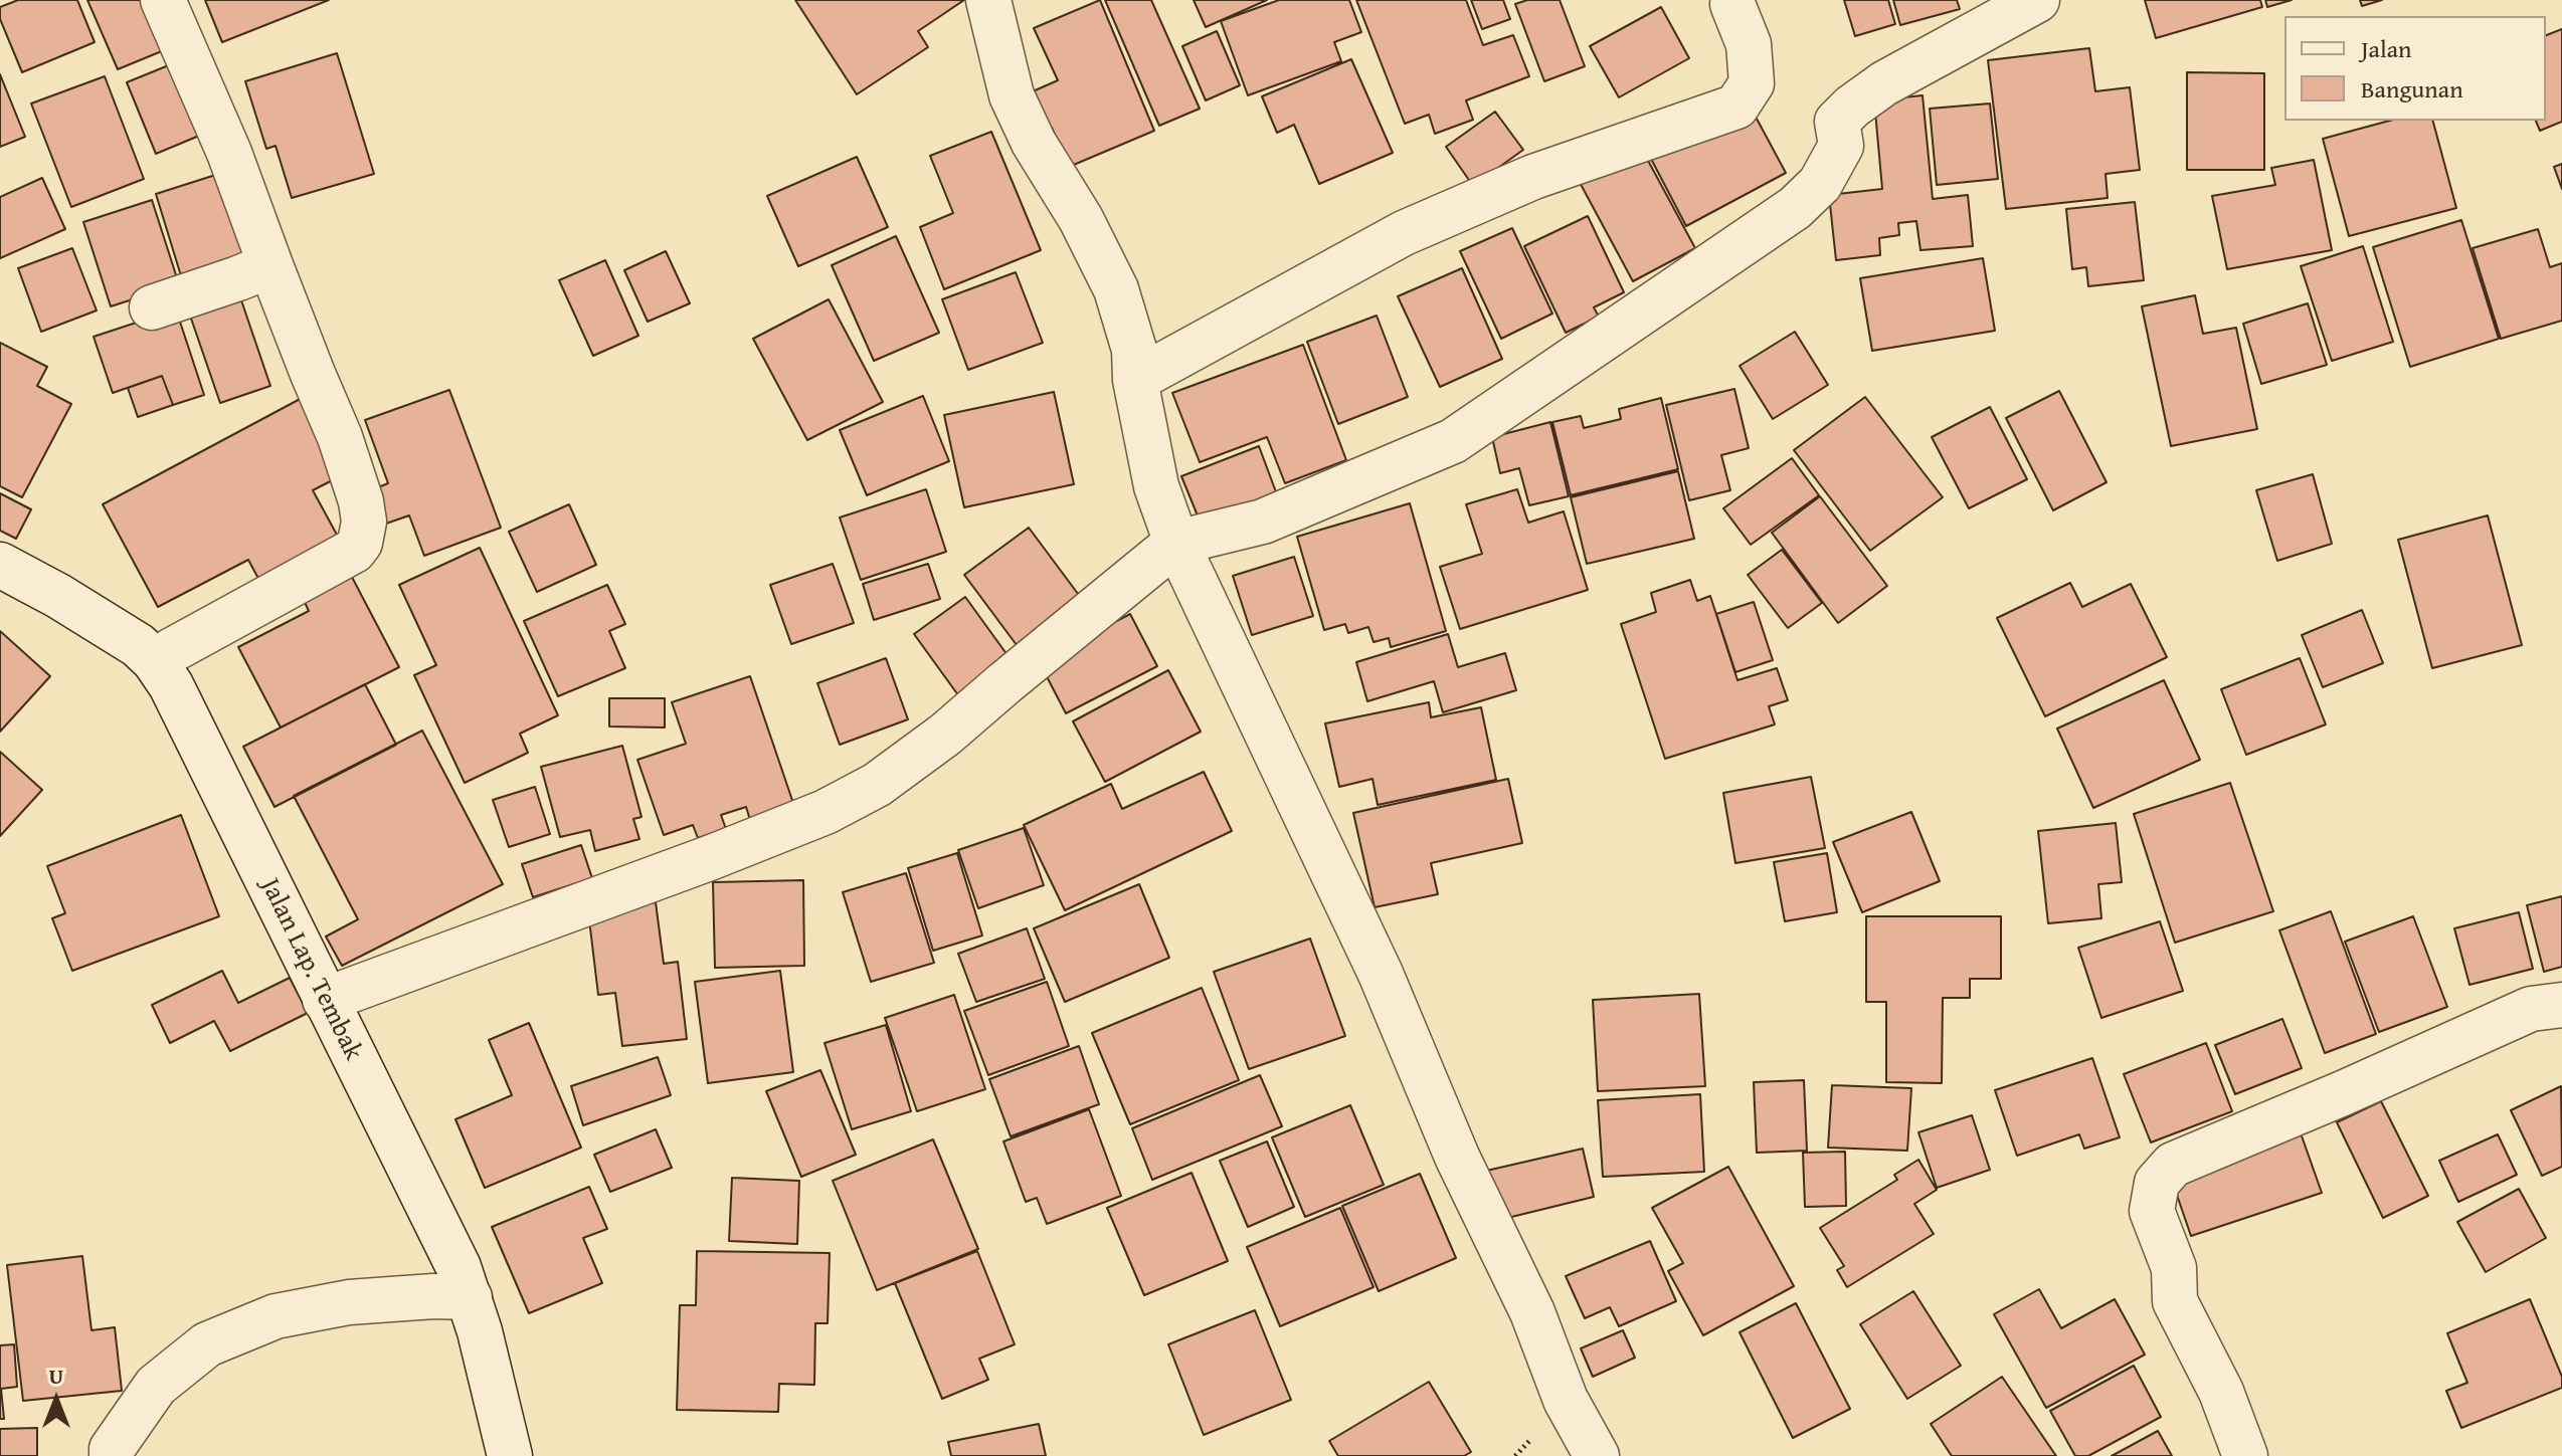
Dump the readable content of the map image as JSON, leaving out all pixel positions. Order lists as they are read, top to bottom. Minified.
{"streets":{"street":["Jalan Lap. Tembak"]},"legend":["Jalan","Bangunan"],"north":"top"}
